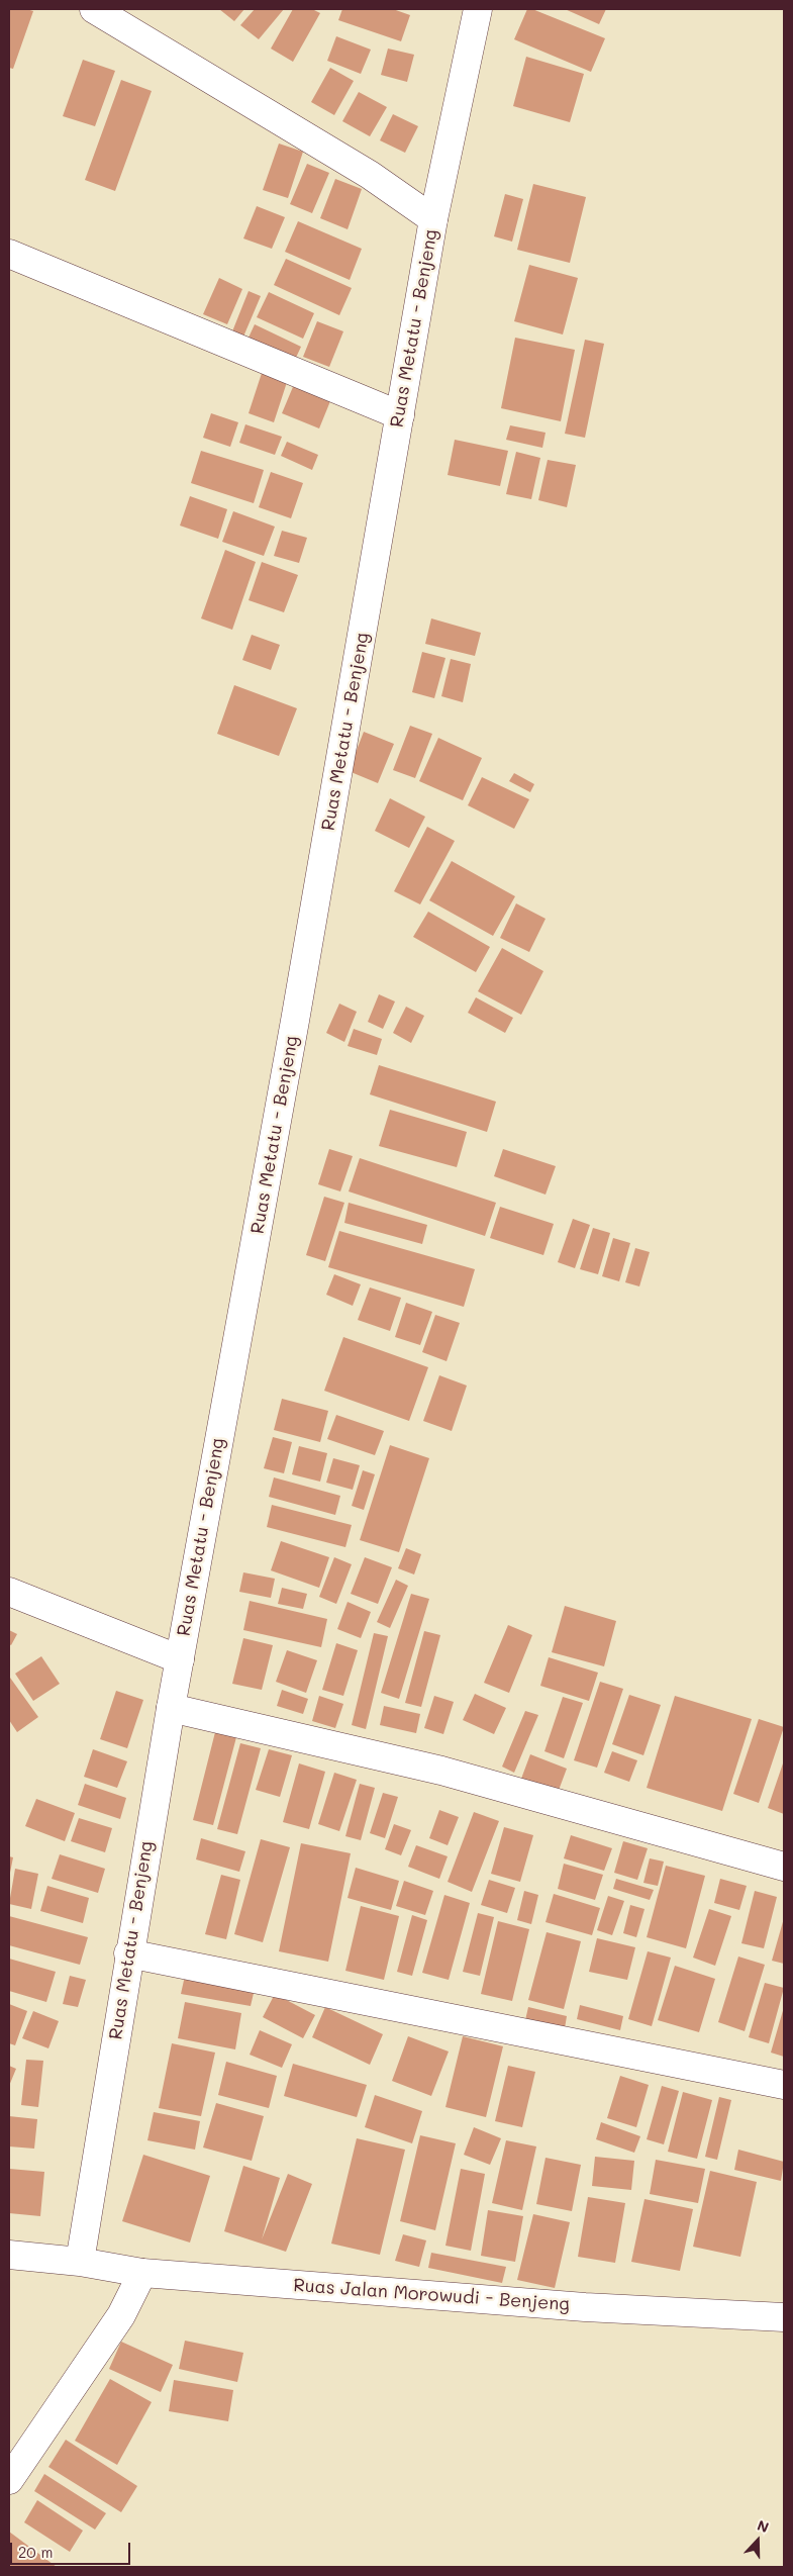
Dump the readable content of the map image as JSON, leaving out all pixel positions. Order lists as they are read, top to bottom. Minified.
{"streets":{"main road":["Ruas Metatu - Benjeng","Ruas Jalan Morowudi - Benjeng"]},"crossings":[["Ruas Metatu - Benjeng","Ruas Jalan Morowudi - Benjeng"]],"scale_bar":"20 m","north":"top"}
